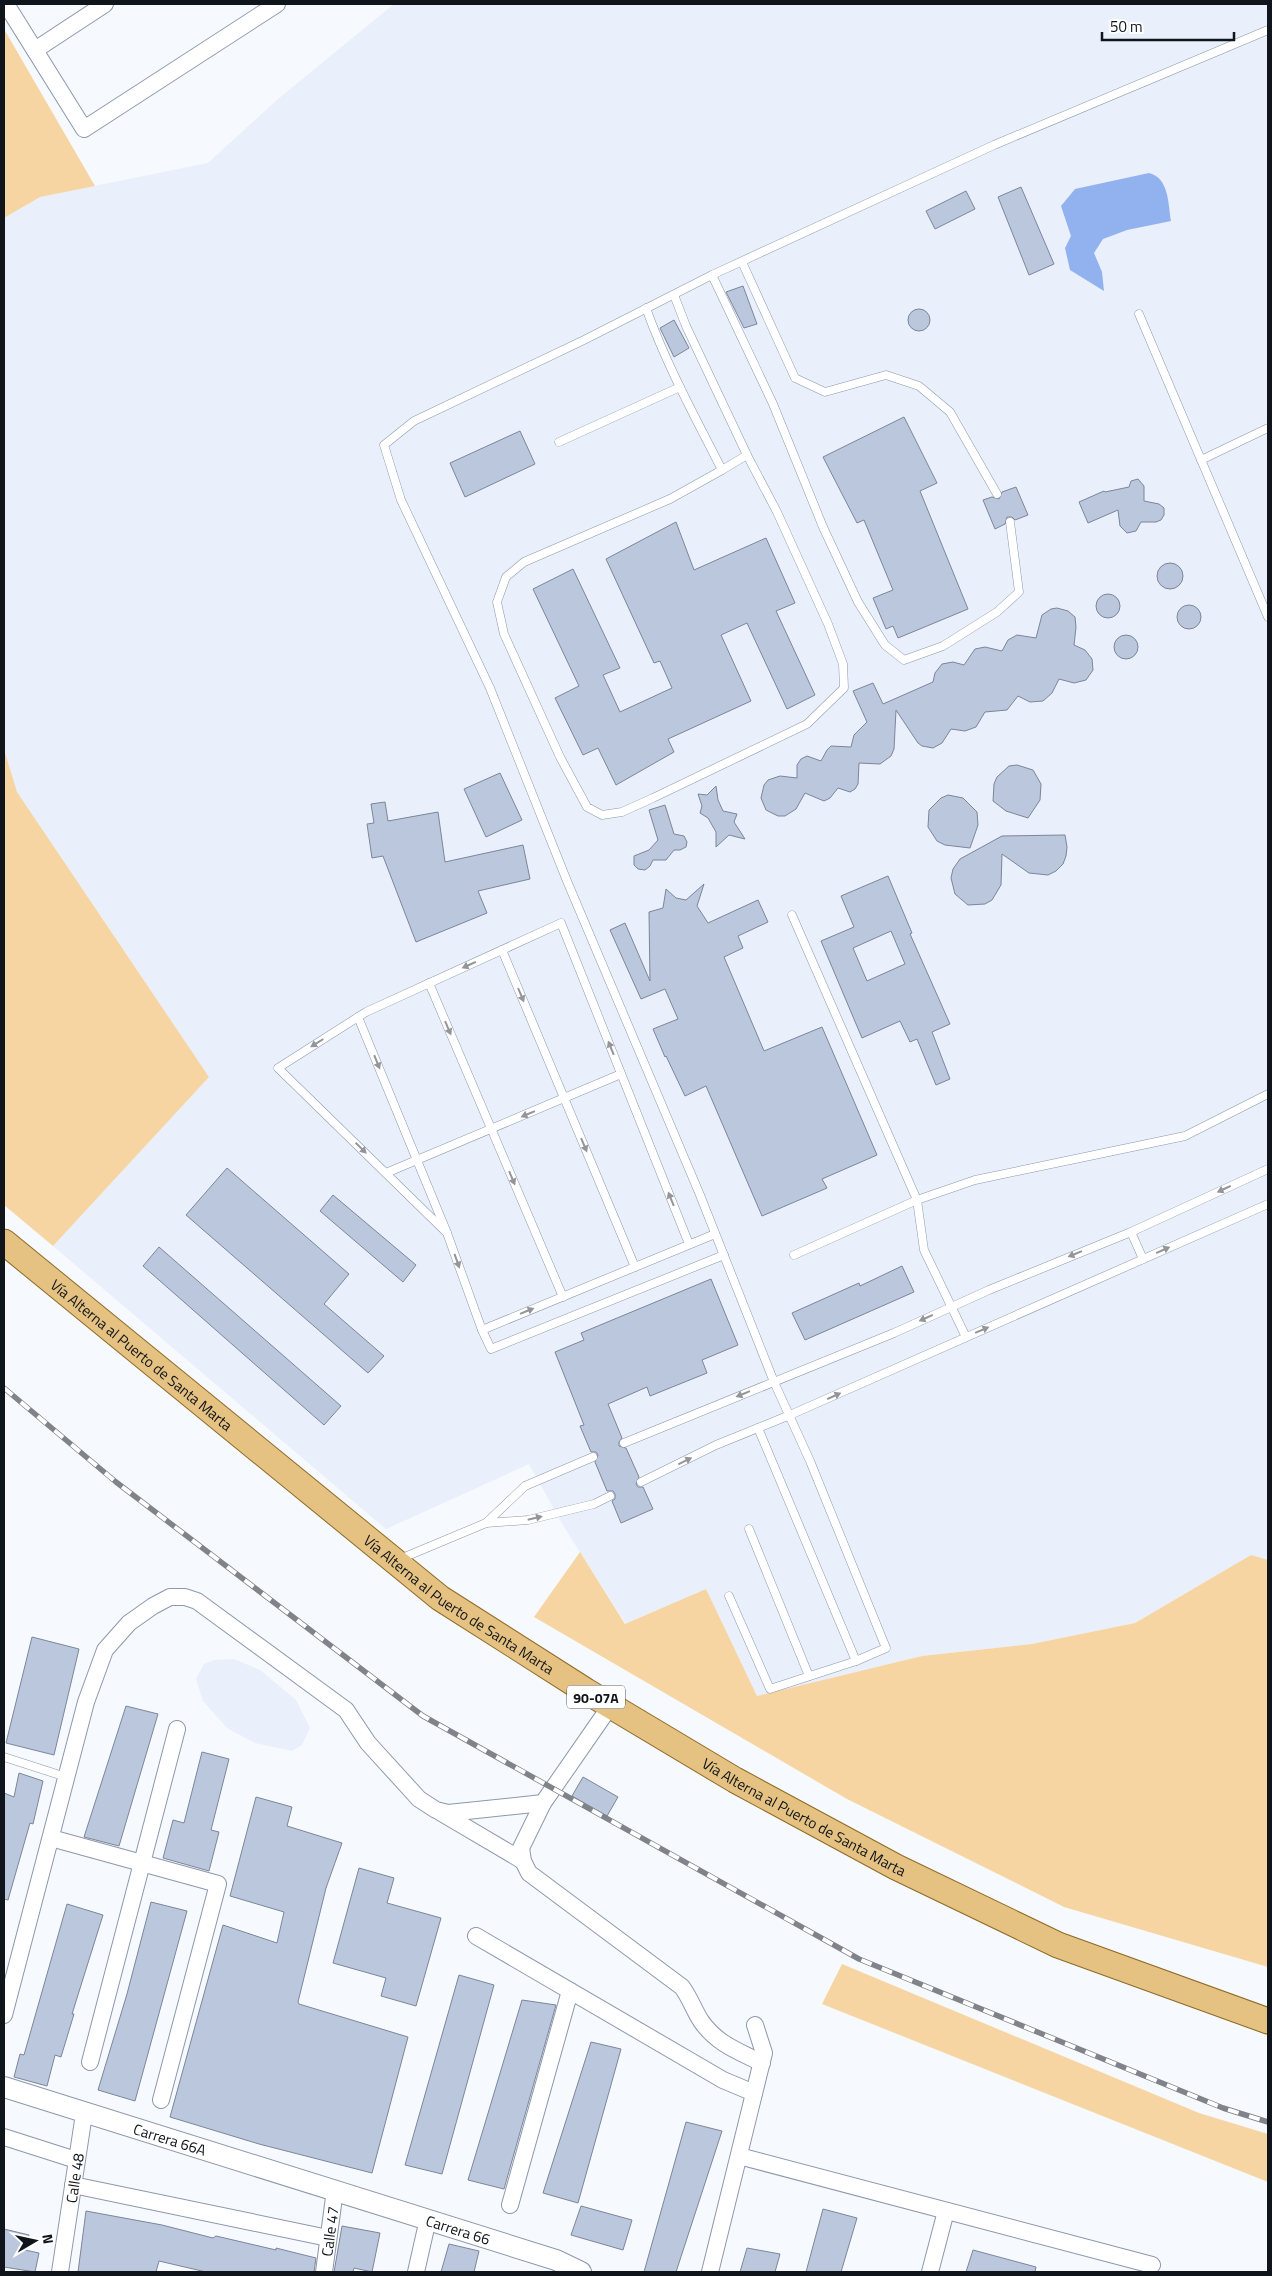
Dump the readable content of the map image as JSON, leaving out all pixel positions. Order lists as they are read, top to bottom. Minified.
{"streets":{"main road":["Vía Alterna al Puerto de Santa Marta","90-07A"],"street":["Carrera 66A","Calle 48","Carrera 66","Calle 47"]},"crossings":[["Carrera 66A","Calle 48"],["Carrera 66A","Carrera 66"],["Carrera 66A","Calle 47"],["Carrera 66","Calle 47"]],"scale_bar":"50 m","north":"right"}
